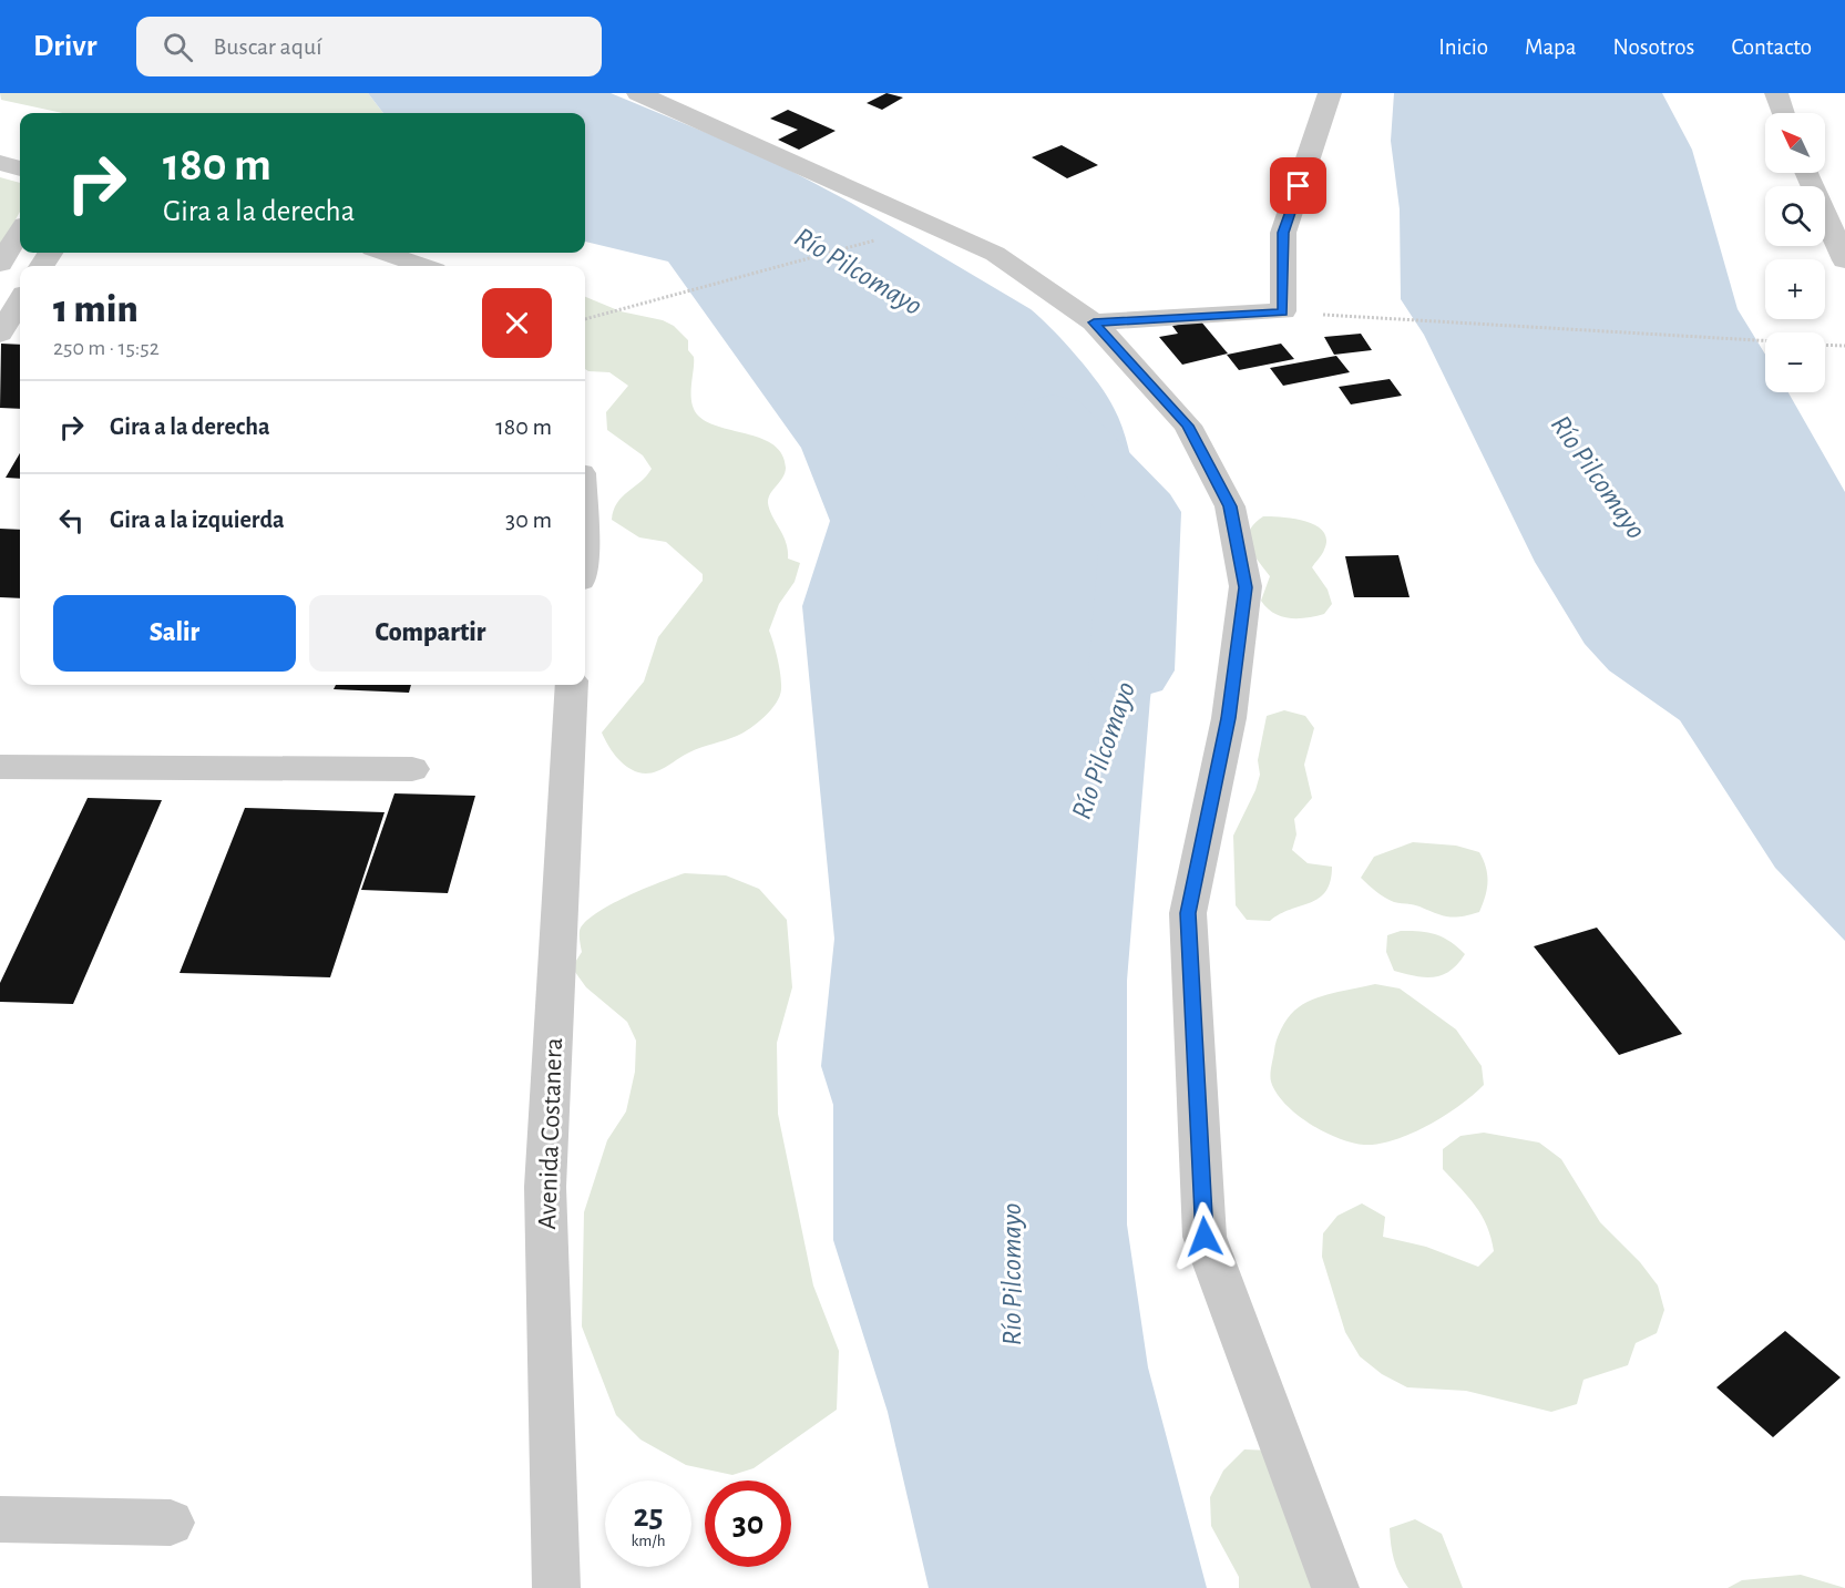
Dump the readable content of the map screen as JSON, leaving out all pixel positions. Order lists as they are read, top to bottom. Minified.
{"streets":{"street":["Avenida Costanera"]},"water":["Río Pilcomayo"],"north":"top left","page":{"header":"Drivr","search":"Buscar aquí","nav":["Inicio","Mapa","Nosotros","Contacto"],"map_buttons":["+","−"],"turn":["180 m","Gira a la derecha"],"heading":["1 min","250 m · 15:52"],"list":[{"name":"Gira a la derecha","value":"180 m"},{"name":"Gira a la izquierda","value":"30 m"}],"buttons":["Salir","Compartir"],"speed":"25 km/h","limit":"30"}}
